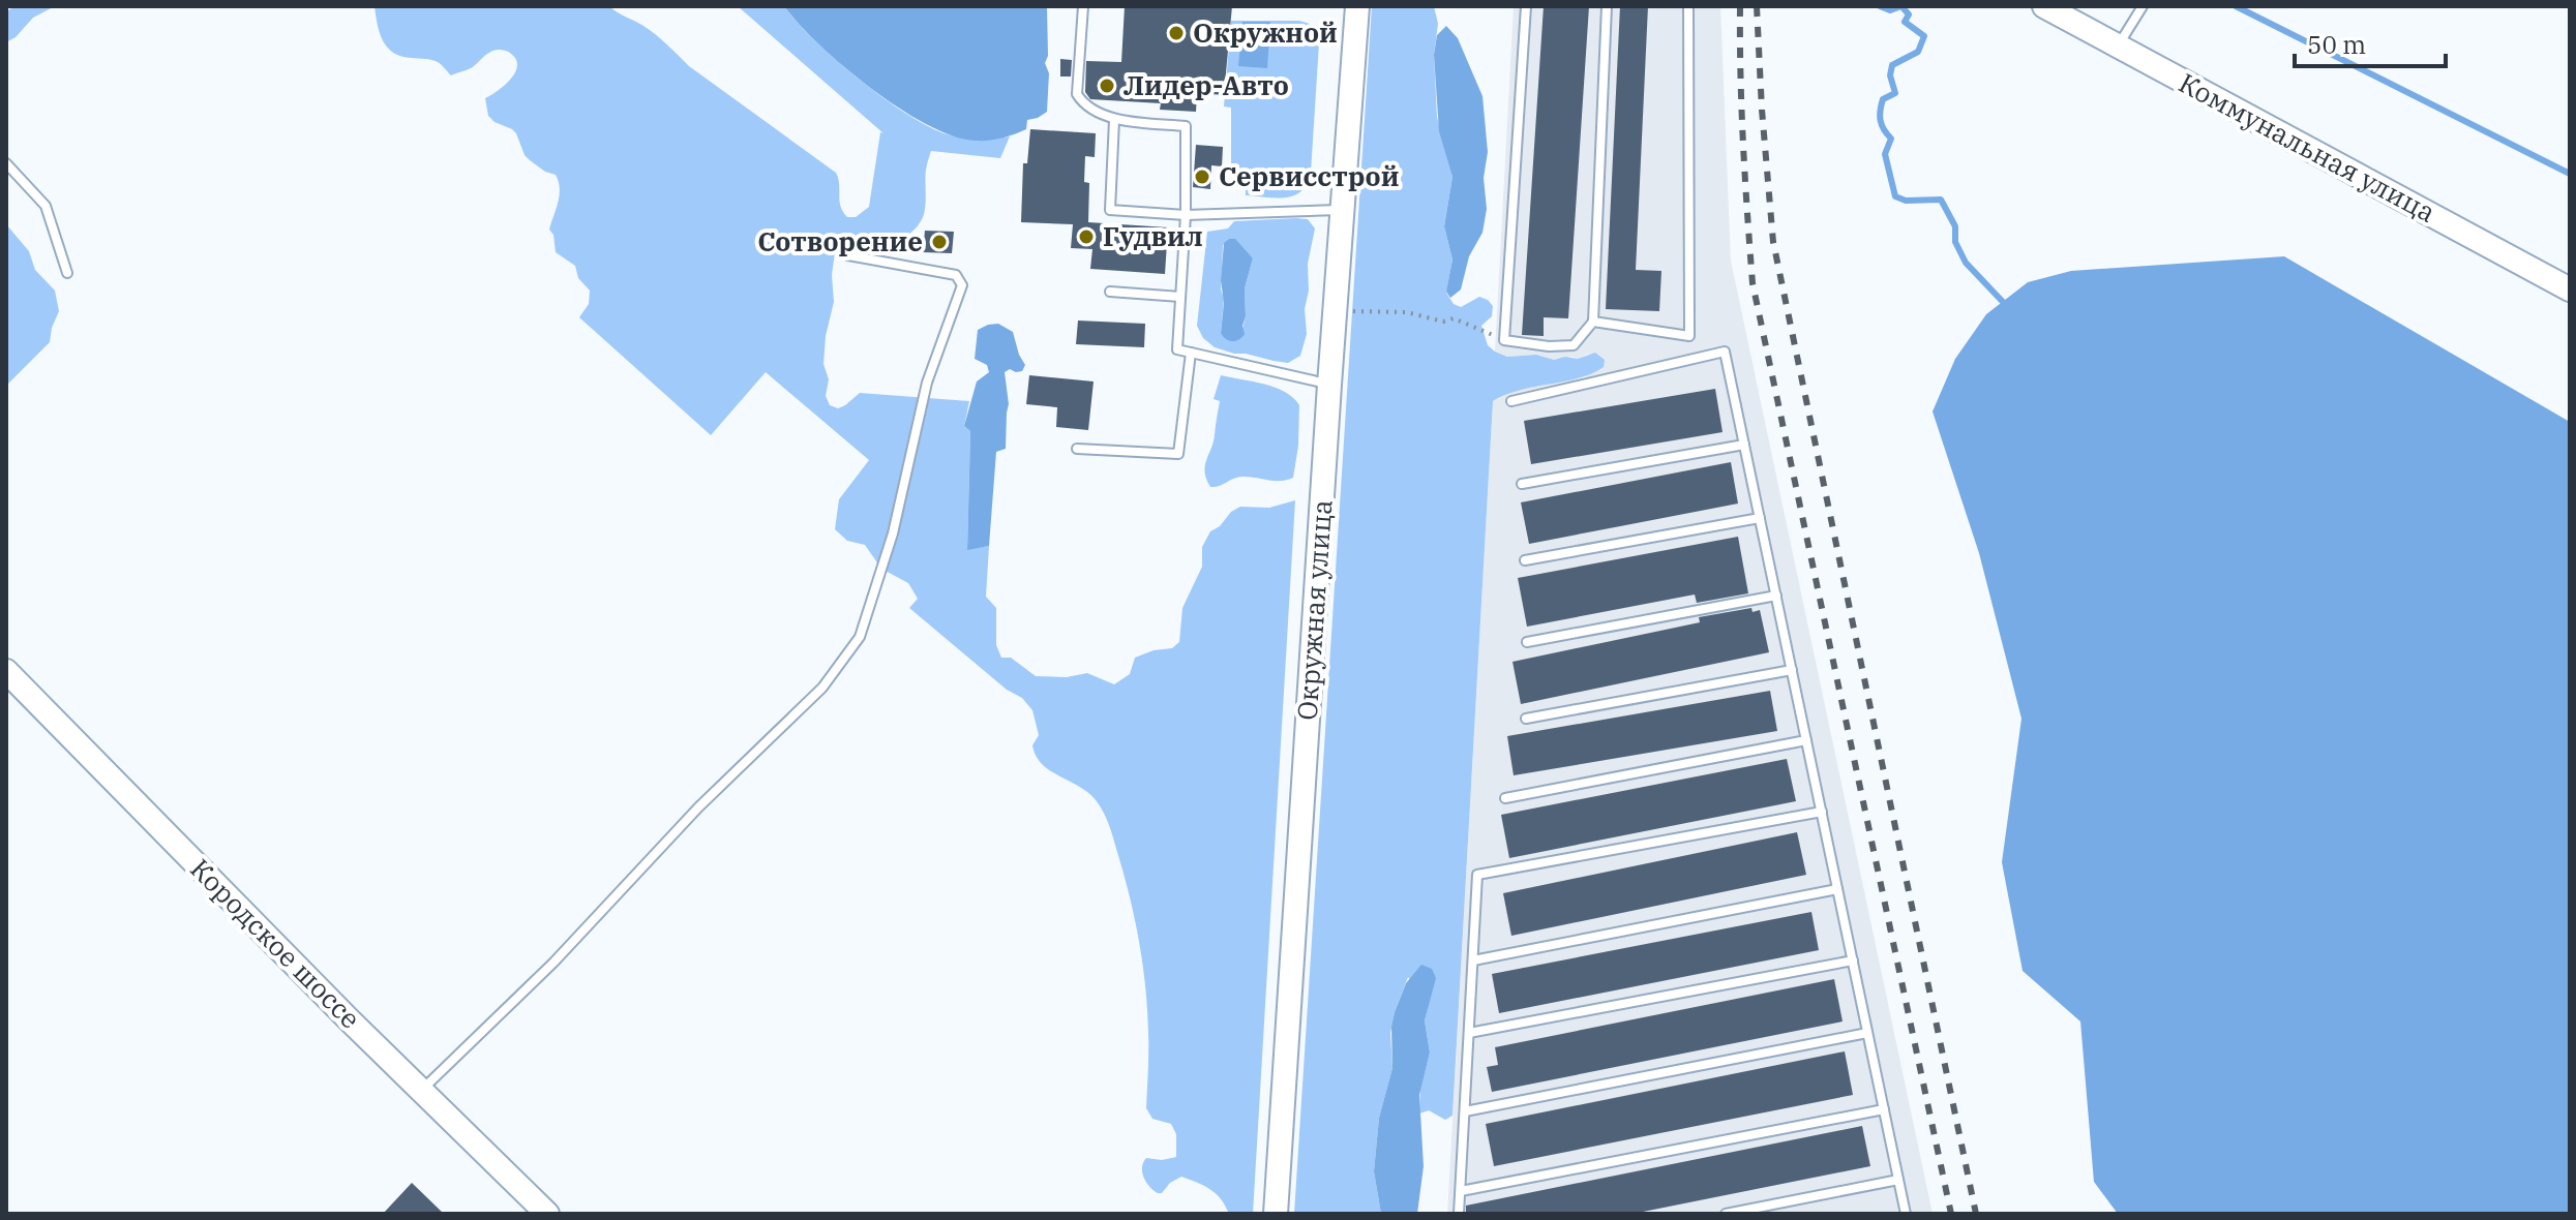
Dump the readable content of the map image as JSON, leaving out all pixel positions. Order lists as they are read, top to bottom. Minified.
{"streets":{"main road":["Коммунальная улица","Окружная улица","Кородское шоссе"]},"places":["Окружной","Лидер-Авто","Сервисстрой","Гудвил","Сотворение"],"scale_bar":"50 m"}
